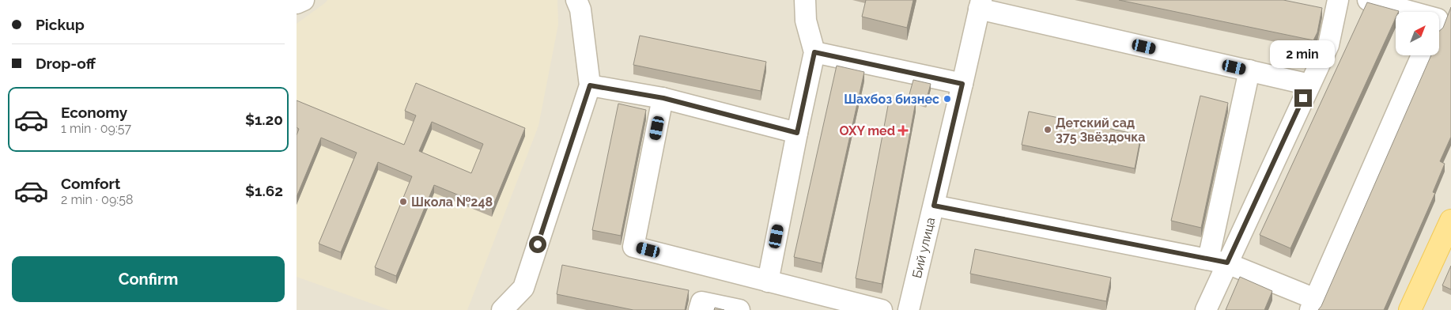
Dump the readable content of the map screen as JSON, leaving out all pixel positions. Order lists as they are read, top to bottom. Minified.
{"streets":{"street":["Бий улица"]},"places":{"other":["Шахбоз бизнес","Детский сад 375 Звёздочка","Школа №248"],"health":["OXY med"]},"north":"top right","page":{"banner":["Pickup","Drop-off"],"bubble":"2 min","list":[{"name":"Economy","note":"1 min · 09:57","value":"$1.20"},{"name":"Comfort","note":"2 min · 09:58","value":"$1.62"}],"buttons":"Confirm"}}
